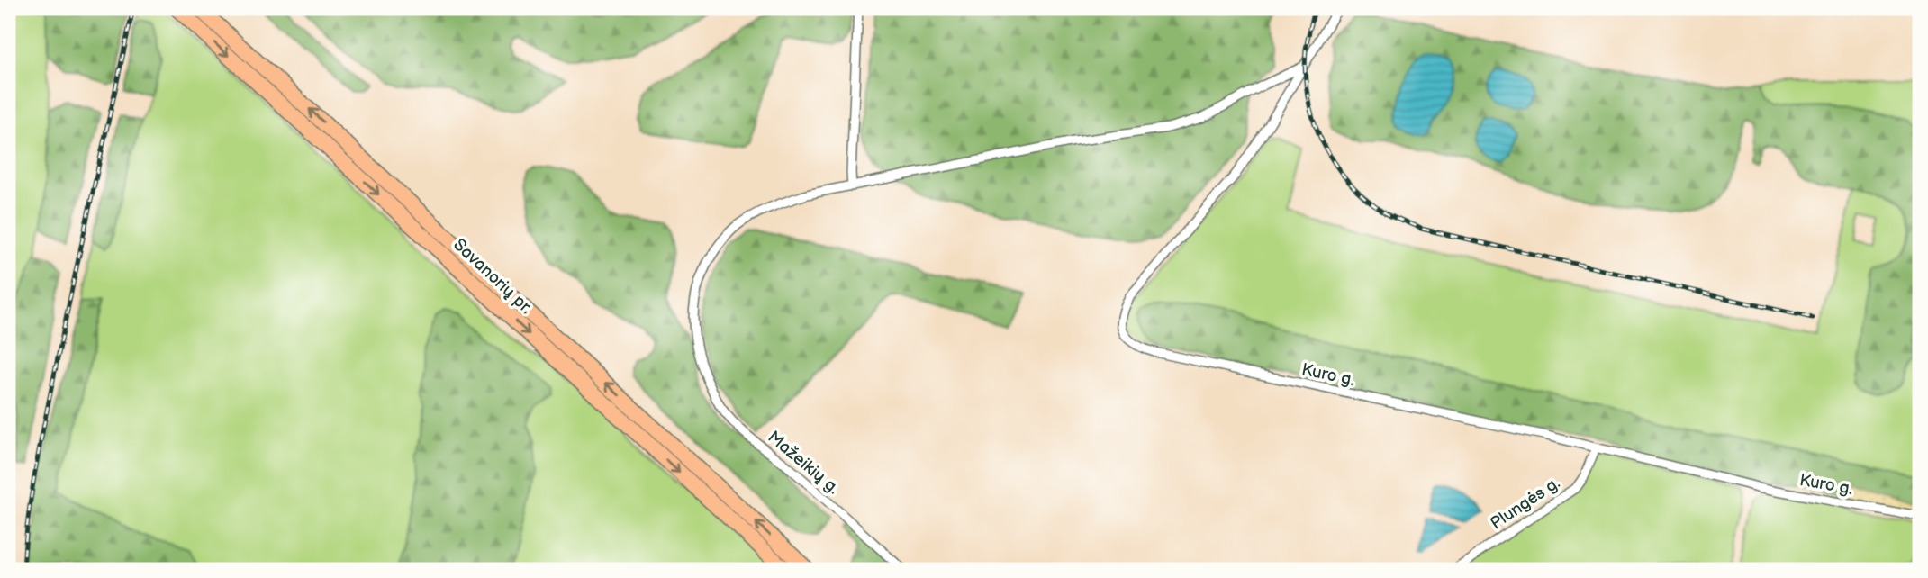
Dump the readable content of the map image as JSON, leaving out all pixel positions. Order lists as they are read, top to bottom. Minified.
{"streets":{"highway":["Savanorių pr."],"street":["Kuro g.","Mažeikių g.","Plungės g."]},"crossings":[["Kuro g.","Mažeikių g."],["Kuro g.","Plungės g."]]}
